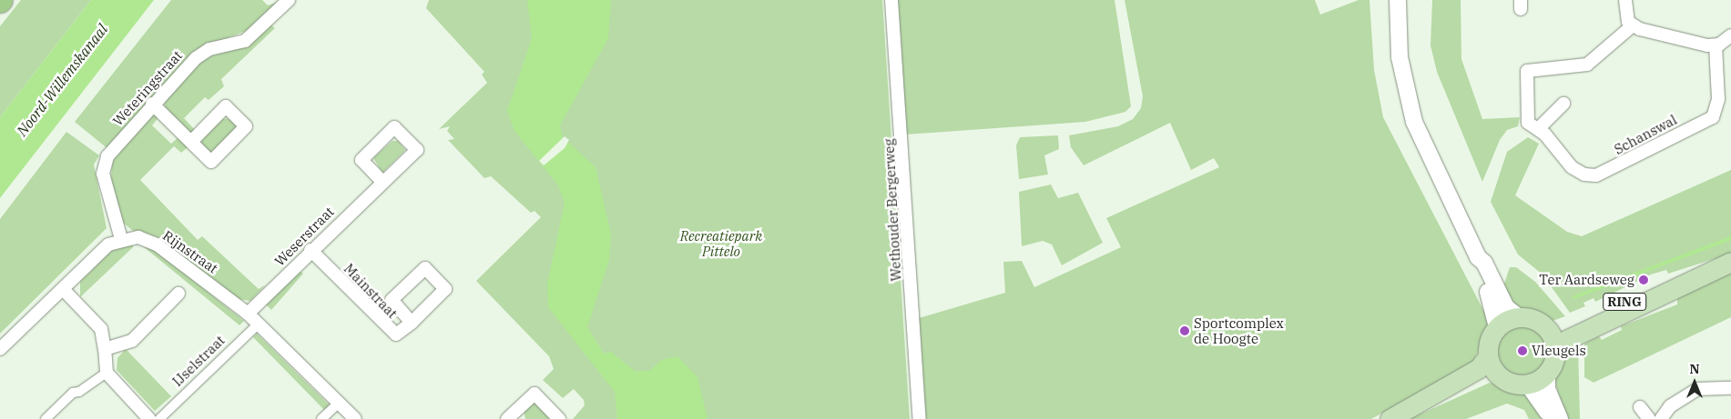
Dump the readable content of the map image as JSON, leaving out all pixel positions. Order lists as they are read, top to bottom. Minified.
{"streets":{"main road":["RING"],"street":["Weteringstraat","Schanswal","Wethouder Bergerweg","Weserstraat","Rijnstraat","Mainstraat","IJselstraat"]},"crossings":[["Weteringstraat","Rijnstraat"],["Weserstraat","Rijnstraat"],["Weserstraat","Mainstraat"],["Rijnstraat","IJselstraat"]],"water":["Noord-Willemskanaal"],"parks":["Recreatiepark Pittelo"],"places":["Ter Aardseweg","Sportcomplex de Hoogte","Vleugels"],"north":"top"}
